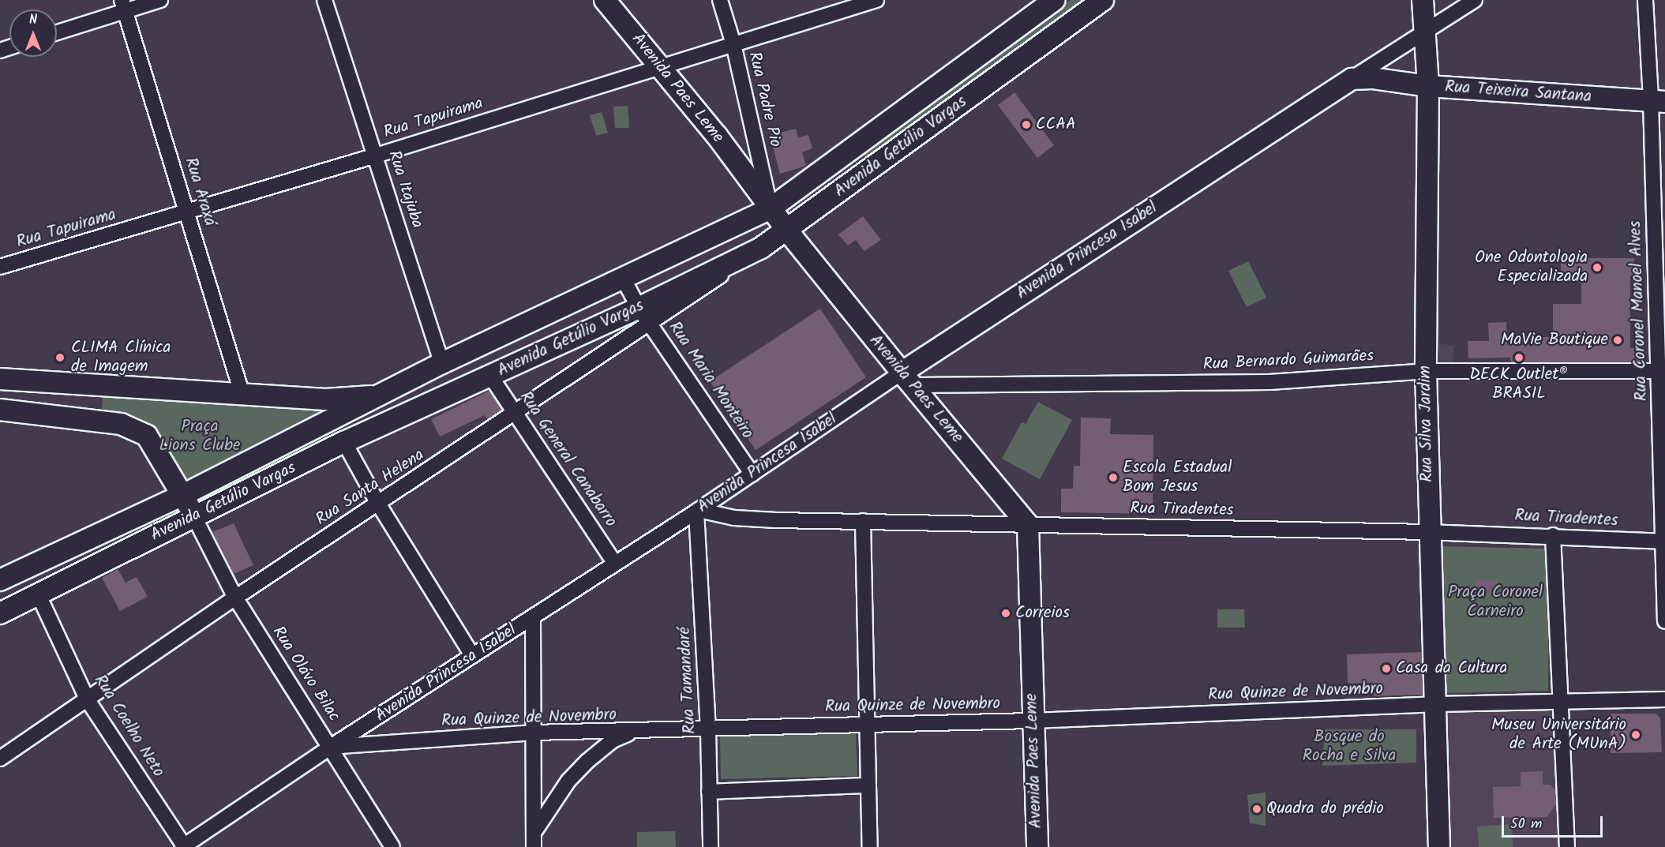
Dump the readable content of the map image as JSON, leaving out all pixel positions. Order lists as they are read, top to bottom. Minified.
{"streets":{"main road":["Avenida Paes Leme","Rua Teixeira Santana","Avenida Getúlio Vargas","Avenida Princesa Isabel","Rua Silva Jardim"],"street":["Rua Padre Pio","Rua Tapuirama","Rua Itajuba","Rua Araxá","Rua Coronel Manoel Alves","Rua Bernardo Guimarães","Rua Maria Monteiro","Rua General Canabarro","Rua Santa Helena","Rua Tiradentes","Rua Olávo Bilac","Rua Tamandaré","Rua Quinze de Novembro","Rua Coelho Neto"]},"crossings":[["Avenida Paes Leme","Rua Padre Pio"],["Avenida Paes Leme","Rua Tapuirama"],["Avenida Paes Leme","Avenida Getúlio Vargas"],["Avenida Paes Leme","Avenida Princesa Isabel"],["Avenida Paes Leme","Rua Bernardo Guimarães"],["Avenida Paes Leme","Rua Tiradentes"],["Avenida Paes Leme","Rua Quinze de Novembro"],["Rua Teixeira Santana","Avenida Princesa Isabel"],["Rua Teixeira Santana","Rua Coronel Manoel Alves"],["Rua Teixeira Santana","Rua Silva Jardim"],["Rua Padre Pio","Rua Tapuirama"],["Rua Padre Pio","Avenida Getúlio Vargas"],["Rua Tapuirama","Rua Itajuba"],["Rua Tapuirama","Rua Araxá"],["Avenida Getúlio Vargas","Rua Itajuba"],["Avenida Getúlio Vargas","Rua Maria Monteiro"],["Avenida Getúlio Vargas","Rua General Canabarro"],["Avenida Getúlio Vargas","Rua Santa Helena"],["Avenida Getúlio Vargas","Rua Olávo Bilac"],["Avenida Getúlio Vargas","Rua Coelho Neto"],["Avenida Princesa Isabel","Rua Bernardo Guimarães"],["Avenida Princesa Isabel","Rua Maria Monteiro"],["Avenida Princesa Isabel","Rua Silva Jardim"],["Avenida Princesa Isabel","Rua General Canabarro"],["Avenida Princesa Isabel","Rua Tiradentes"],["Avenida Princesa Isabel","Rua Olávo Bilac"],["Avenida Princesa Isabel","Rua Tamandaré"],["Avenida Princesa Isabel","Rua Quinze de Novembro"],["Avenida Princesa Isabel","Rua Coelho Neto"],["Rua Coronel Manoel Alves","Rua Bernardo Guimarães"],["Rua Coronel Manoel Alves","Rua Tiradentes"],["Rua Bernardo Guimarães","Rua Silva Jardim"],["Rua Maria Monteiro","Rua Santa Helena"],["Rua Silva Jardim","Rua Tiradentes"],["Rua Silva Jardim","Rua Quinze de Novembro"],["Rua General Canabarro","Rua Santa Helena"],["Rua Santa Helena","Rua Olávo Bilac"],["Rua Santa Helena","Rua Coelho Neto"],["Rua Tiradentes","Rua Tamandaré"],["Rua Olávo Bilac","Rua Quinze de Novembro"],["Rua Tamandaré","Rua Quinze de Novembro"]],"parks":["Praça Lions Clube","Praça Coronel Carneiro","Bosque do Rocha e Silva"],"places":["CCAA","One Odontologia Especializada","MaVie Boutique","CLIMA Clínica de Imagem","DECK Outlet® BRASIL","Escola Estadual Bom Jesus","Correios","Casa da Cultura","Museu Universitário de Arte (MUnA)","Quadra do prédio"],"scale_bar":"50 m","north":"top"}
